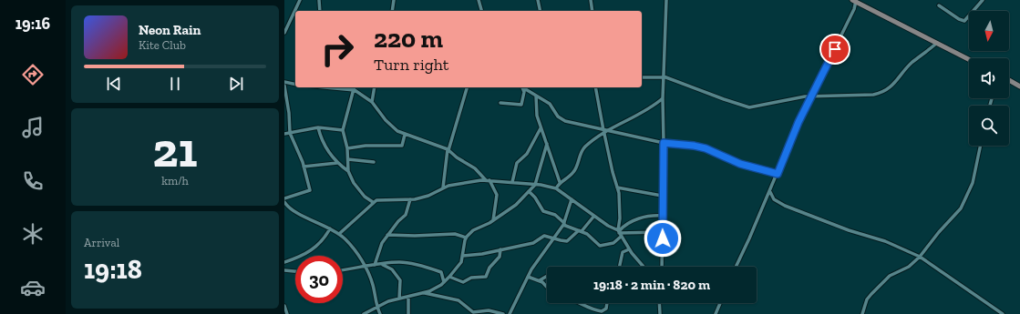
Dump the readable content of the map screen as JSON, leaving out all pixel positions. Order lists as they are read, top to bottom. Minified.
{"north":"bottom","page":{"tabs":"19:16","turn":["220 m","Turn right"],"song":["Neon Rain","Kite Club"],"tile":[["21","km/h"],["Arrival","19:18"]],"limit":"30","trip":"19:18 · 2 min · 820 m"}}
